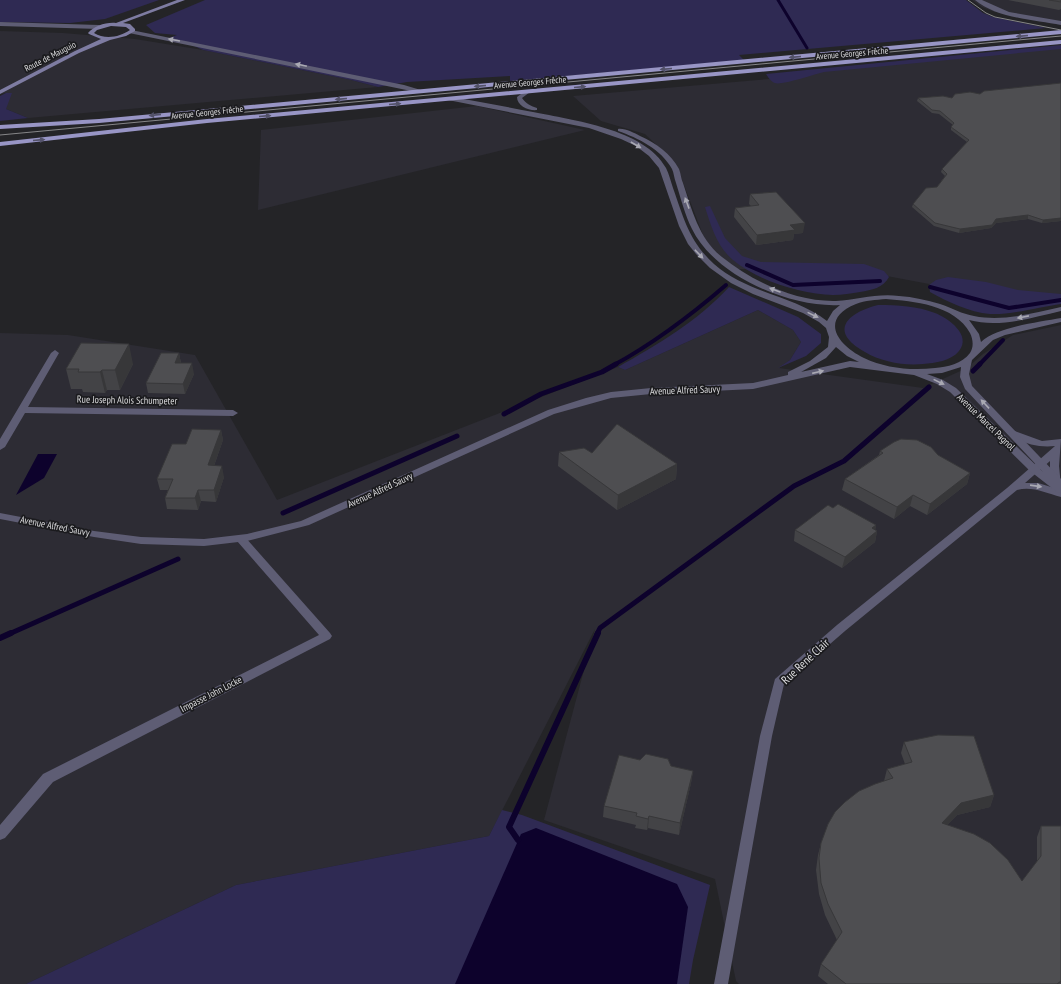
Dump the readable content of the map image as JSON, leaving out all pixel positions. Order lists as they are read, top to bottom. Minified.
{"streets":{"main road":["Avenue Georges Frêche","Route de Mauguio"],"street":["Avenue Alfred Sauvy","Rue Joseph Alois Schumpeter","Avenue Marcel Pagnol","Rue René Clair","Impasse John Locke"]},"crossings":[["Avenue Alfred Sauvy","Impasse John Locke"],["Avenue Marcel Pagnol","Rue René Clair"]]}
